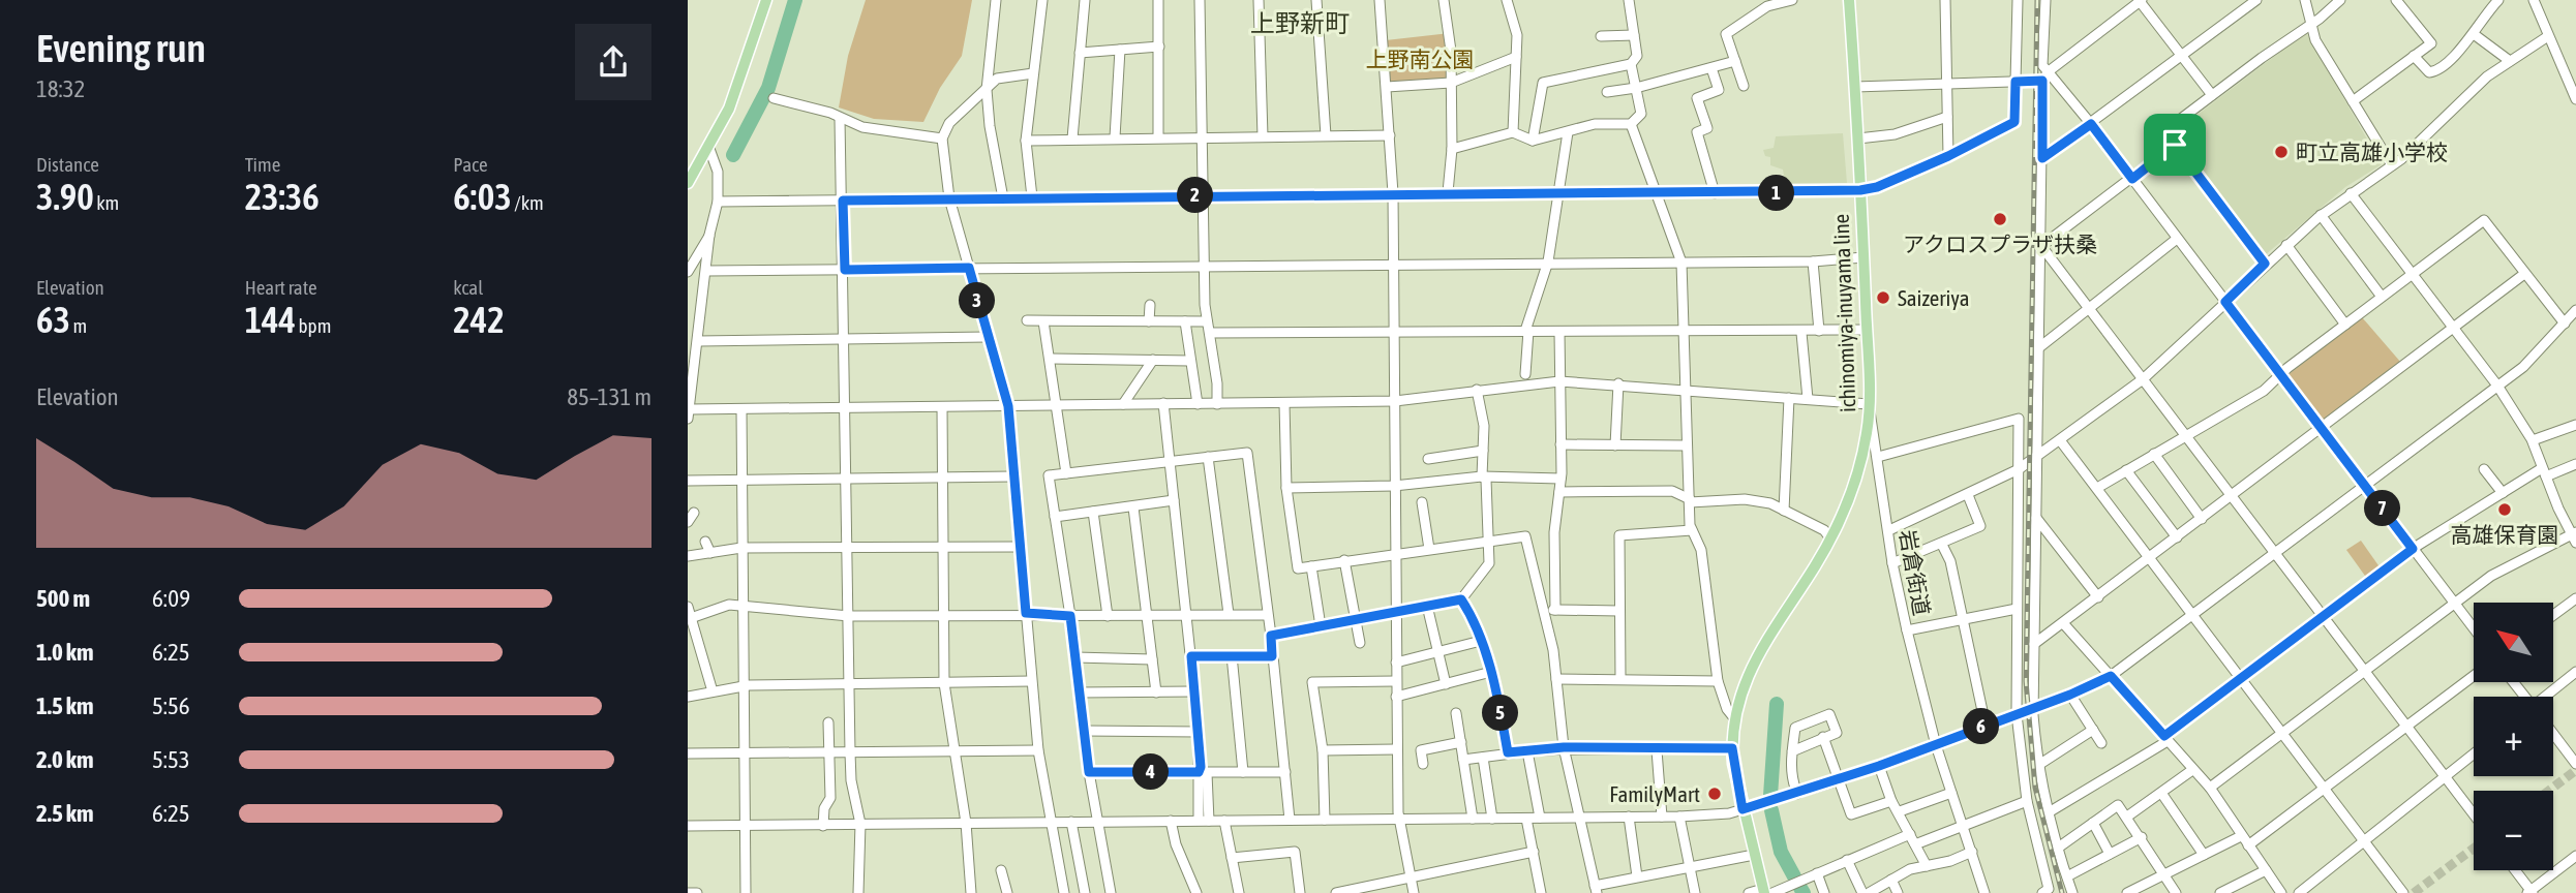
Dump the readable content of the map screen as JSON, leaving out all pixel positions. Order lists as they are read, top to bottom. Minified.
{"streets":{"main road":["ichinomiya-inuyama line"],"street":["岩倉街道"]},"crossings":[["ichinomiya-inuyama line","岩倉街道"]],"districts":["上野新町"],"parks":["上野南公園"],"places":["町立高雄小学校","アクロスプラザ扶桑","Saizeriya","高雄保育園","FamilyMart"],"north":"top left","page":{"heading":["Evening run","18:32"],"stats":[["Distance","3.90 km"],["Time","23:36"],["Pace","6:03 /km"],["Elevation","63 m"],["Heart rate","144 bpm"],["kcal","242"]],"pins":["1","2","3","7","5","6","4"],"chart":["Elevation","85–131 m"],"list":[{"name":"500 m","note":"6:09"},{"name":"1.0 km","note":"6:25"},{"name":"1.5 km","note":"5:56"},{"name":"2.0 km","note":"5:53"},{"name":"2.5 km","note":"6:25"}],"map_buttons":["+","−"]}}
